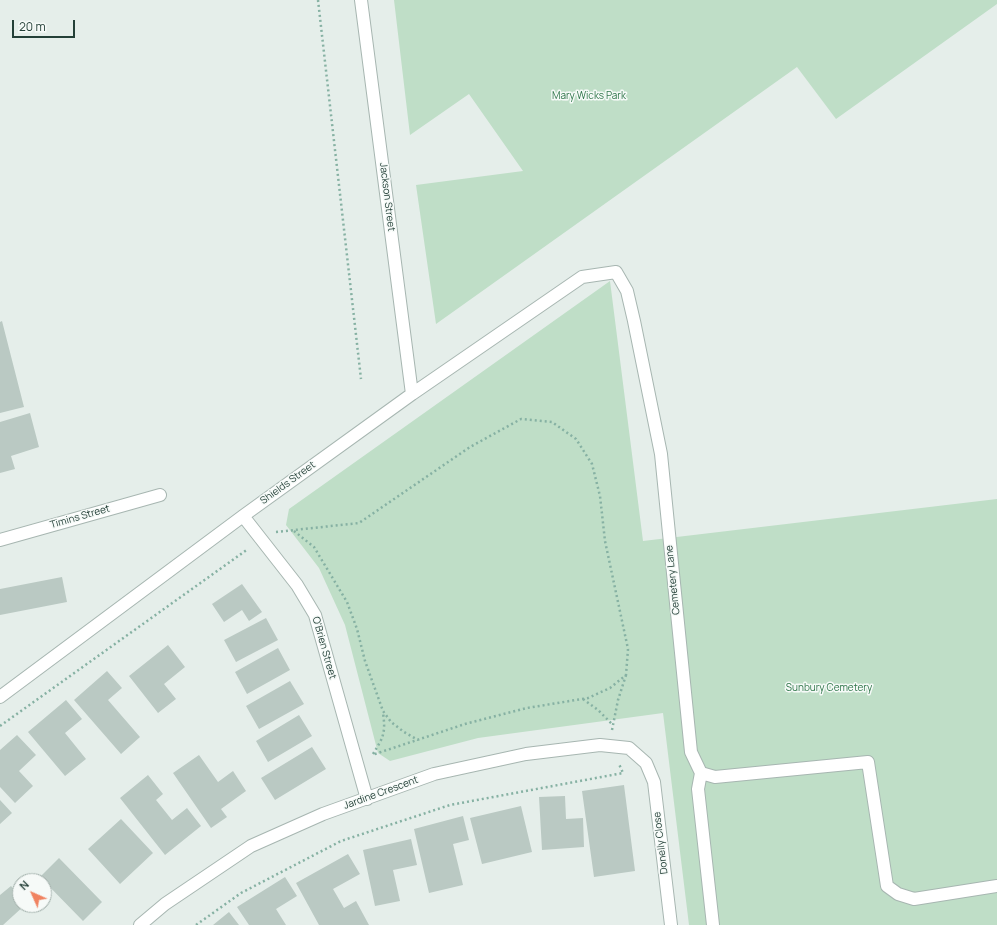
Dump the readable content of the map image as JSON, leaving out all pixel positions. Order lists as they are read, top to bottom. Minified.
{"streets":{"street":["Jackson Street","Shields Street","Timins Street","Cemetery Lane","O'Brien Street","Jardine Crescent","Donelly Close"]},"crossings":[["Jackson Street","Shields Street"],["Shields Street","Cemetery Lane"],["Shields Street","O'Brien Street"],["O'Brien Street","Jardine Crescent"],["Jardine Crescent","Donelly Close"]],"parks":["Mary Wicks Park","Sunbury Cemetery"],"scale_bar":"20 m","north":"top left"}
